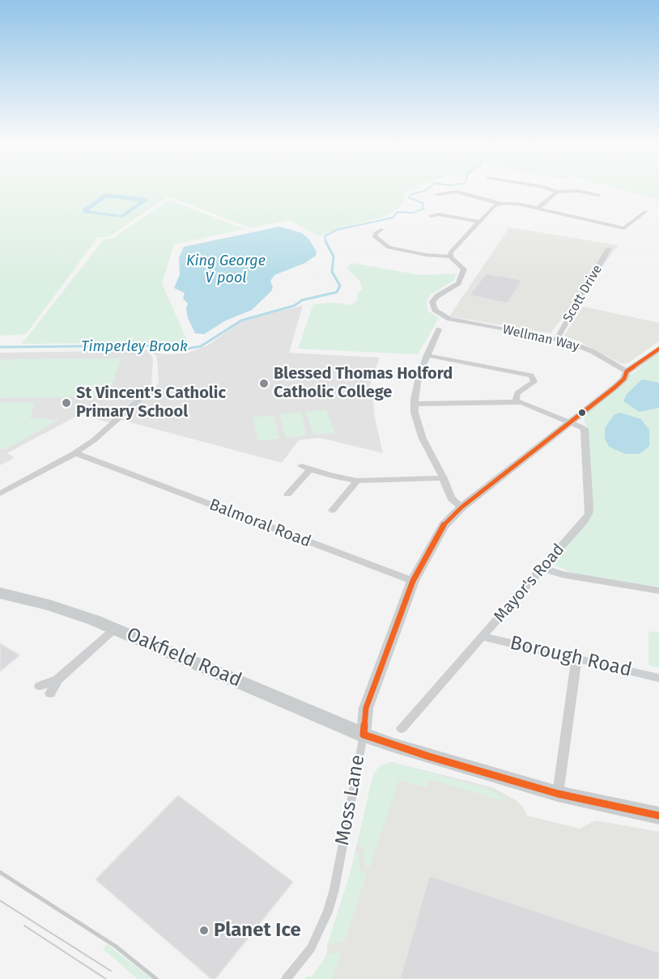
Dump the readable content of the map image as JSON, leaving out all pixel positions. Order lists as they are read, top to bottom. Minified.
{"streets":{"main road":["Oakfield Road"],"street":["Scott Drive","Wellman Way","Balmoral Road","Mayor's Road","Borough Road","Moss Lane"]},"crossings":[["Scott Drive","Wellman Way"],["Wellman Way","Moss Lane"],["Balmoral Road","Moss Lane"],["Mayor's Road","Borough Road"],["Mayor's Road","Moss Lane"],["Oakfield Road","Moss Lane"]],"water":["King George V pool","Timperley Brook"],"places":["Blessed Thomas Holford Catholic College","St Vincent's Catholic Primary School","Planet Ice"]}
